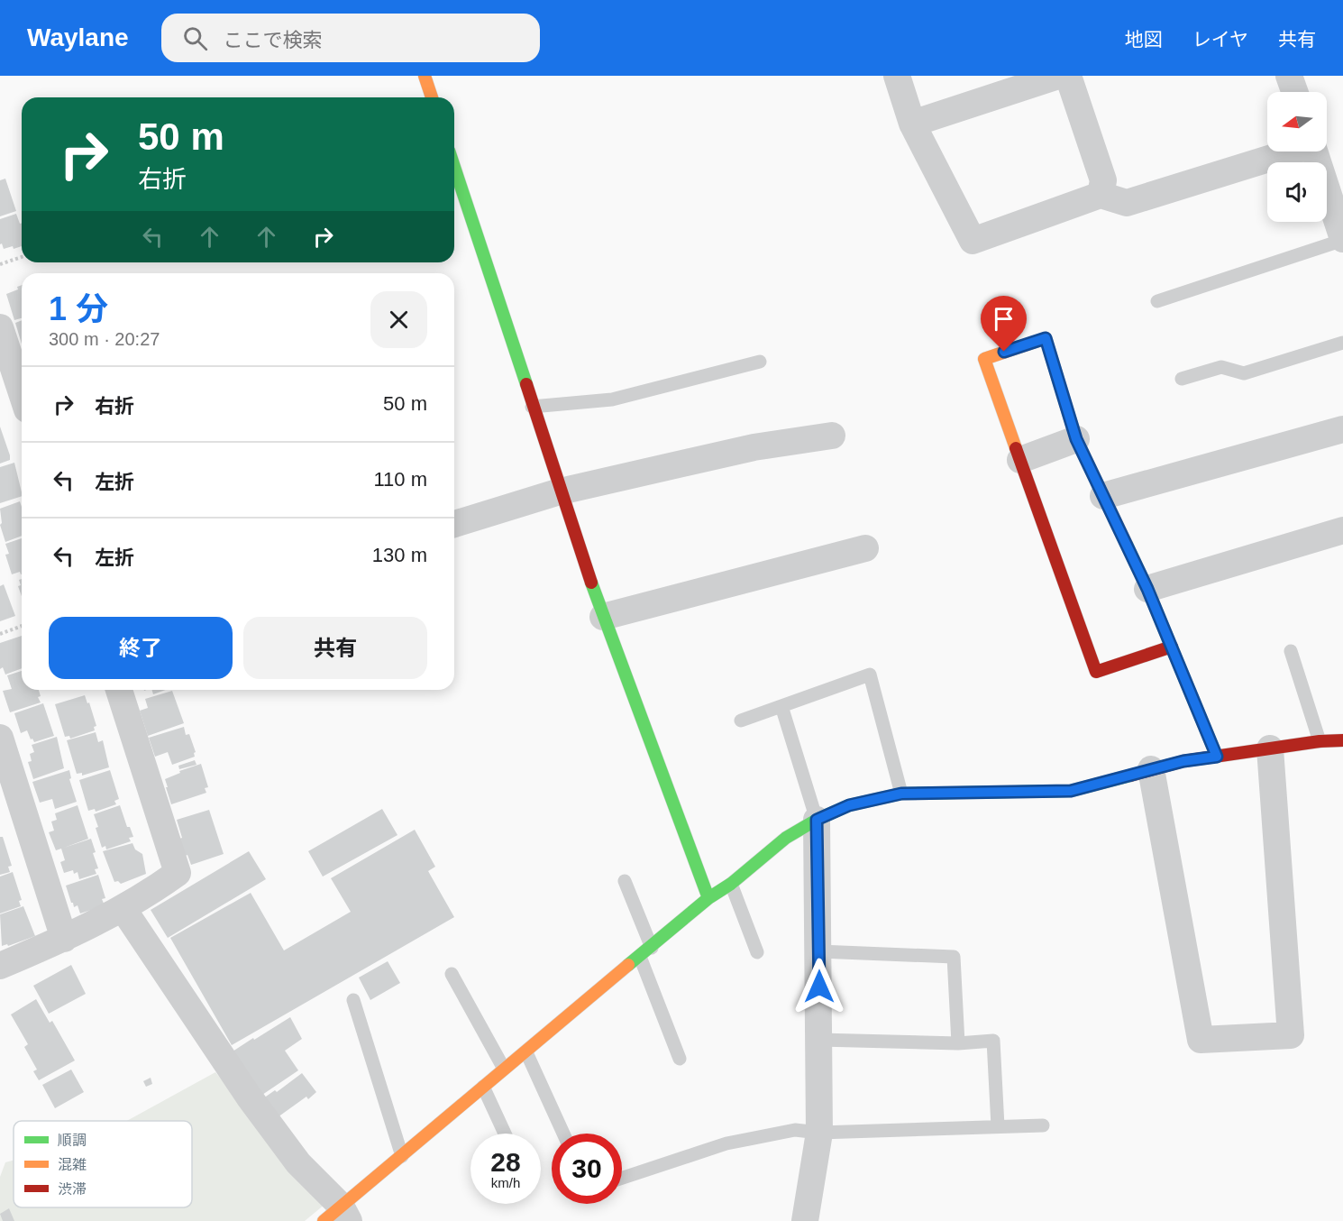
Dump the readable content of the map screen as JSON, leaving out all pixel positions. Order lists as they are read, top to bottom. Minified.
{"legend":["順調","混雑","渋滞"],"north":"left","page":{"header":"Waylane","search":"ここで検索","nav":["地図","レイヤ","共有"],"turn":["50 m","右折"],"heading":["1 分","300 m · 20:27"],"list":[{"name":"右折","value":"50 m"},{"name":"左折","value":"110 m"},{"name":"左折","value":"130 m"}],"buttons":["終了","共有"],"speed":"28 km/h","limit":"30"}}
